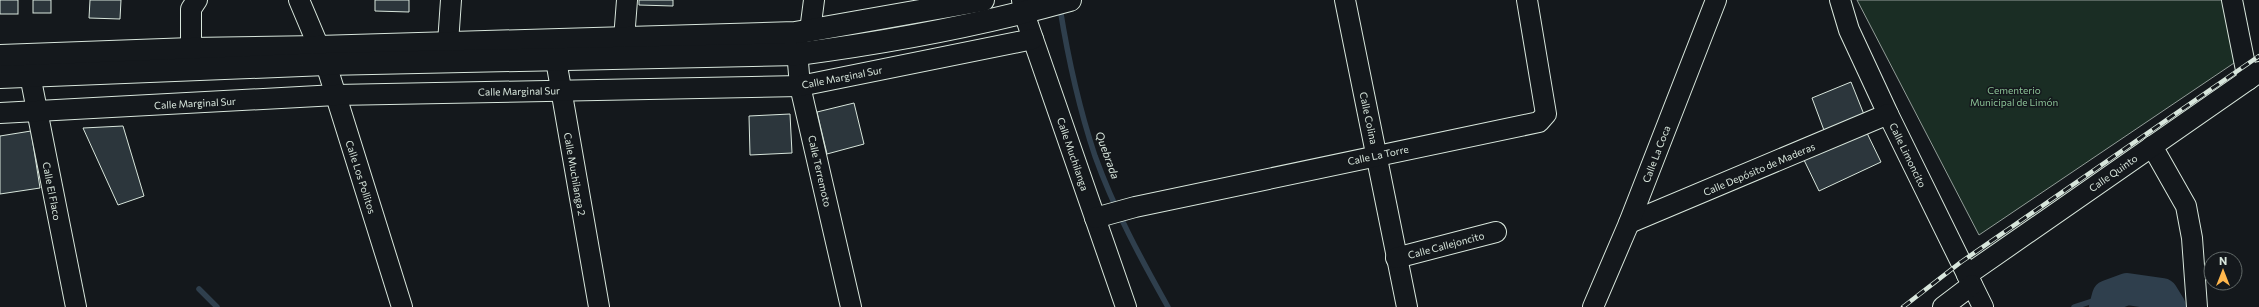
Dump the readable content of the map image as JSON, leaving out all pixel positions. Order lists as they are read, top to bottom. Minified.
{"streets":{"street":["Calle Marginal Sur","Calle Colina","Calle Muchilanga","Calle La Coca","Calle La Torre","Calle Limoncito","Calle Depósito de Maderas","Calle Terremoto","Calle Quinto","Calle Muchilanga 2","Calle Los Pollitos","Calle El Flaco","Calle Callejoncito"]},"crossings":[["Calle Marginal Sur","Calle Muchilanga"],["Calle Marginal Sur","Calle Terremoto"],["Calle Marginal Sur","Calle Muchilanga 2"],["Calle Marginal Sur","Calle Los Pollitos"],["Calle Marginal Sur","Calle El Flaco"],["Calle Colina","Calle La Torre"],["Calle Colina","Calle Callejoncito"],["Calle Muchilanga","Calle La Torre"],["Calle La Coca","Calle Depósito de Maderas"],["Calle Limoncito","Calle Depósito de Maderas"],["Calle Limoncito","Calle Quinto"]],"water":["Quebrada"],"parks":["Cementerio Municipal de Limón"],"north":"top"}
